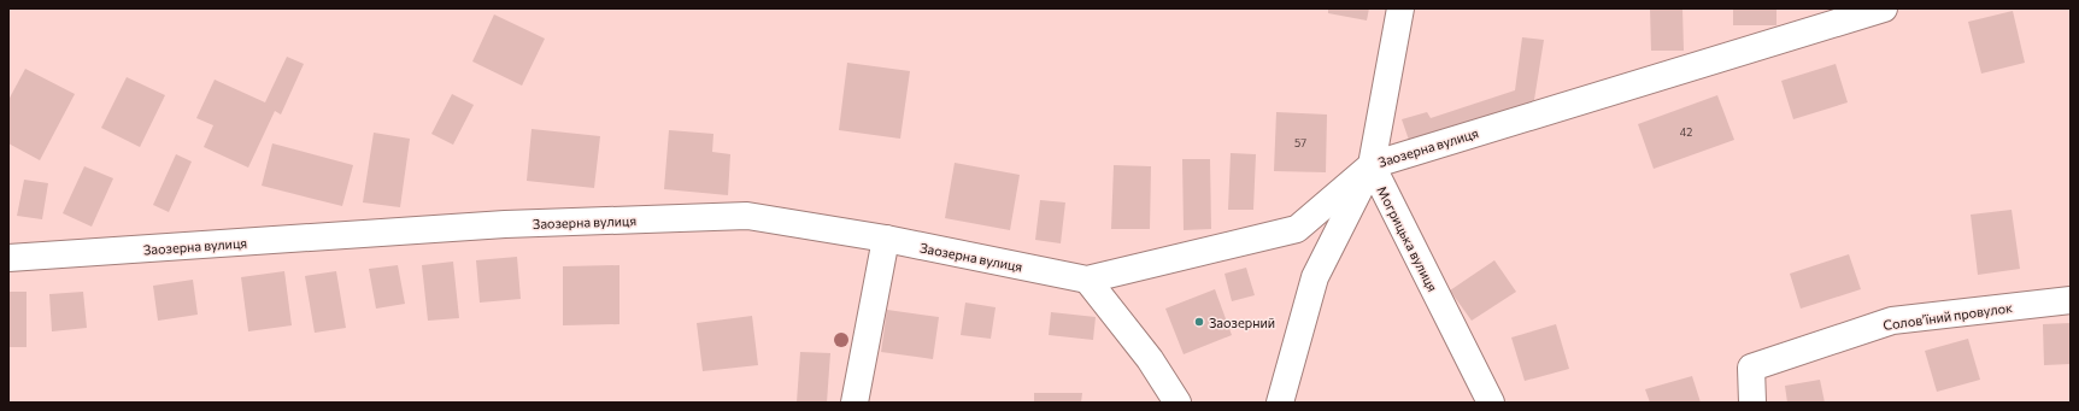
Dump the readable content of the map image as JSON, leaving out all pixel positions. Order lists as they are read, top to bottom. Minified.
{"streets":{"street":["Заозерна вулиця","Могрицька вулиця","Соловʼїний провулок"]},"crossings":[["Заозерна вулиця","Могрицька вулиця"]],"places":["Заозерний"],"house_numbers":["42","57"]}
